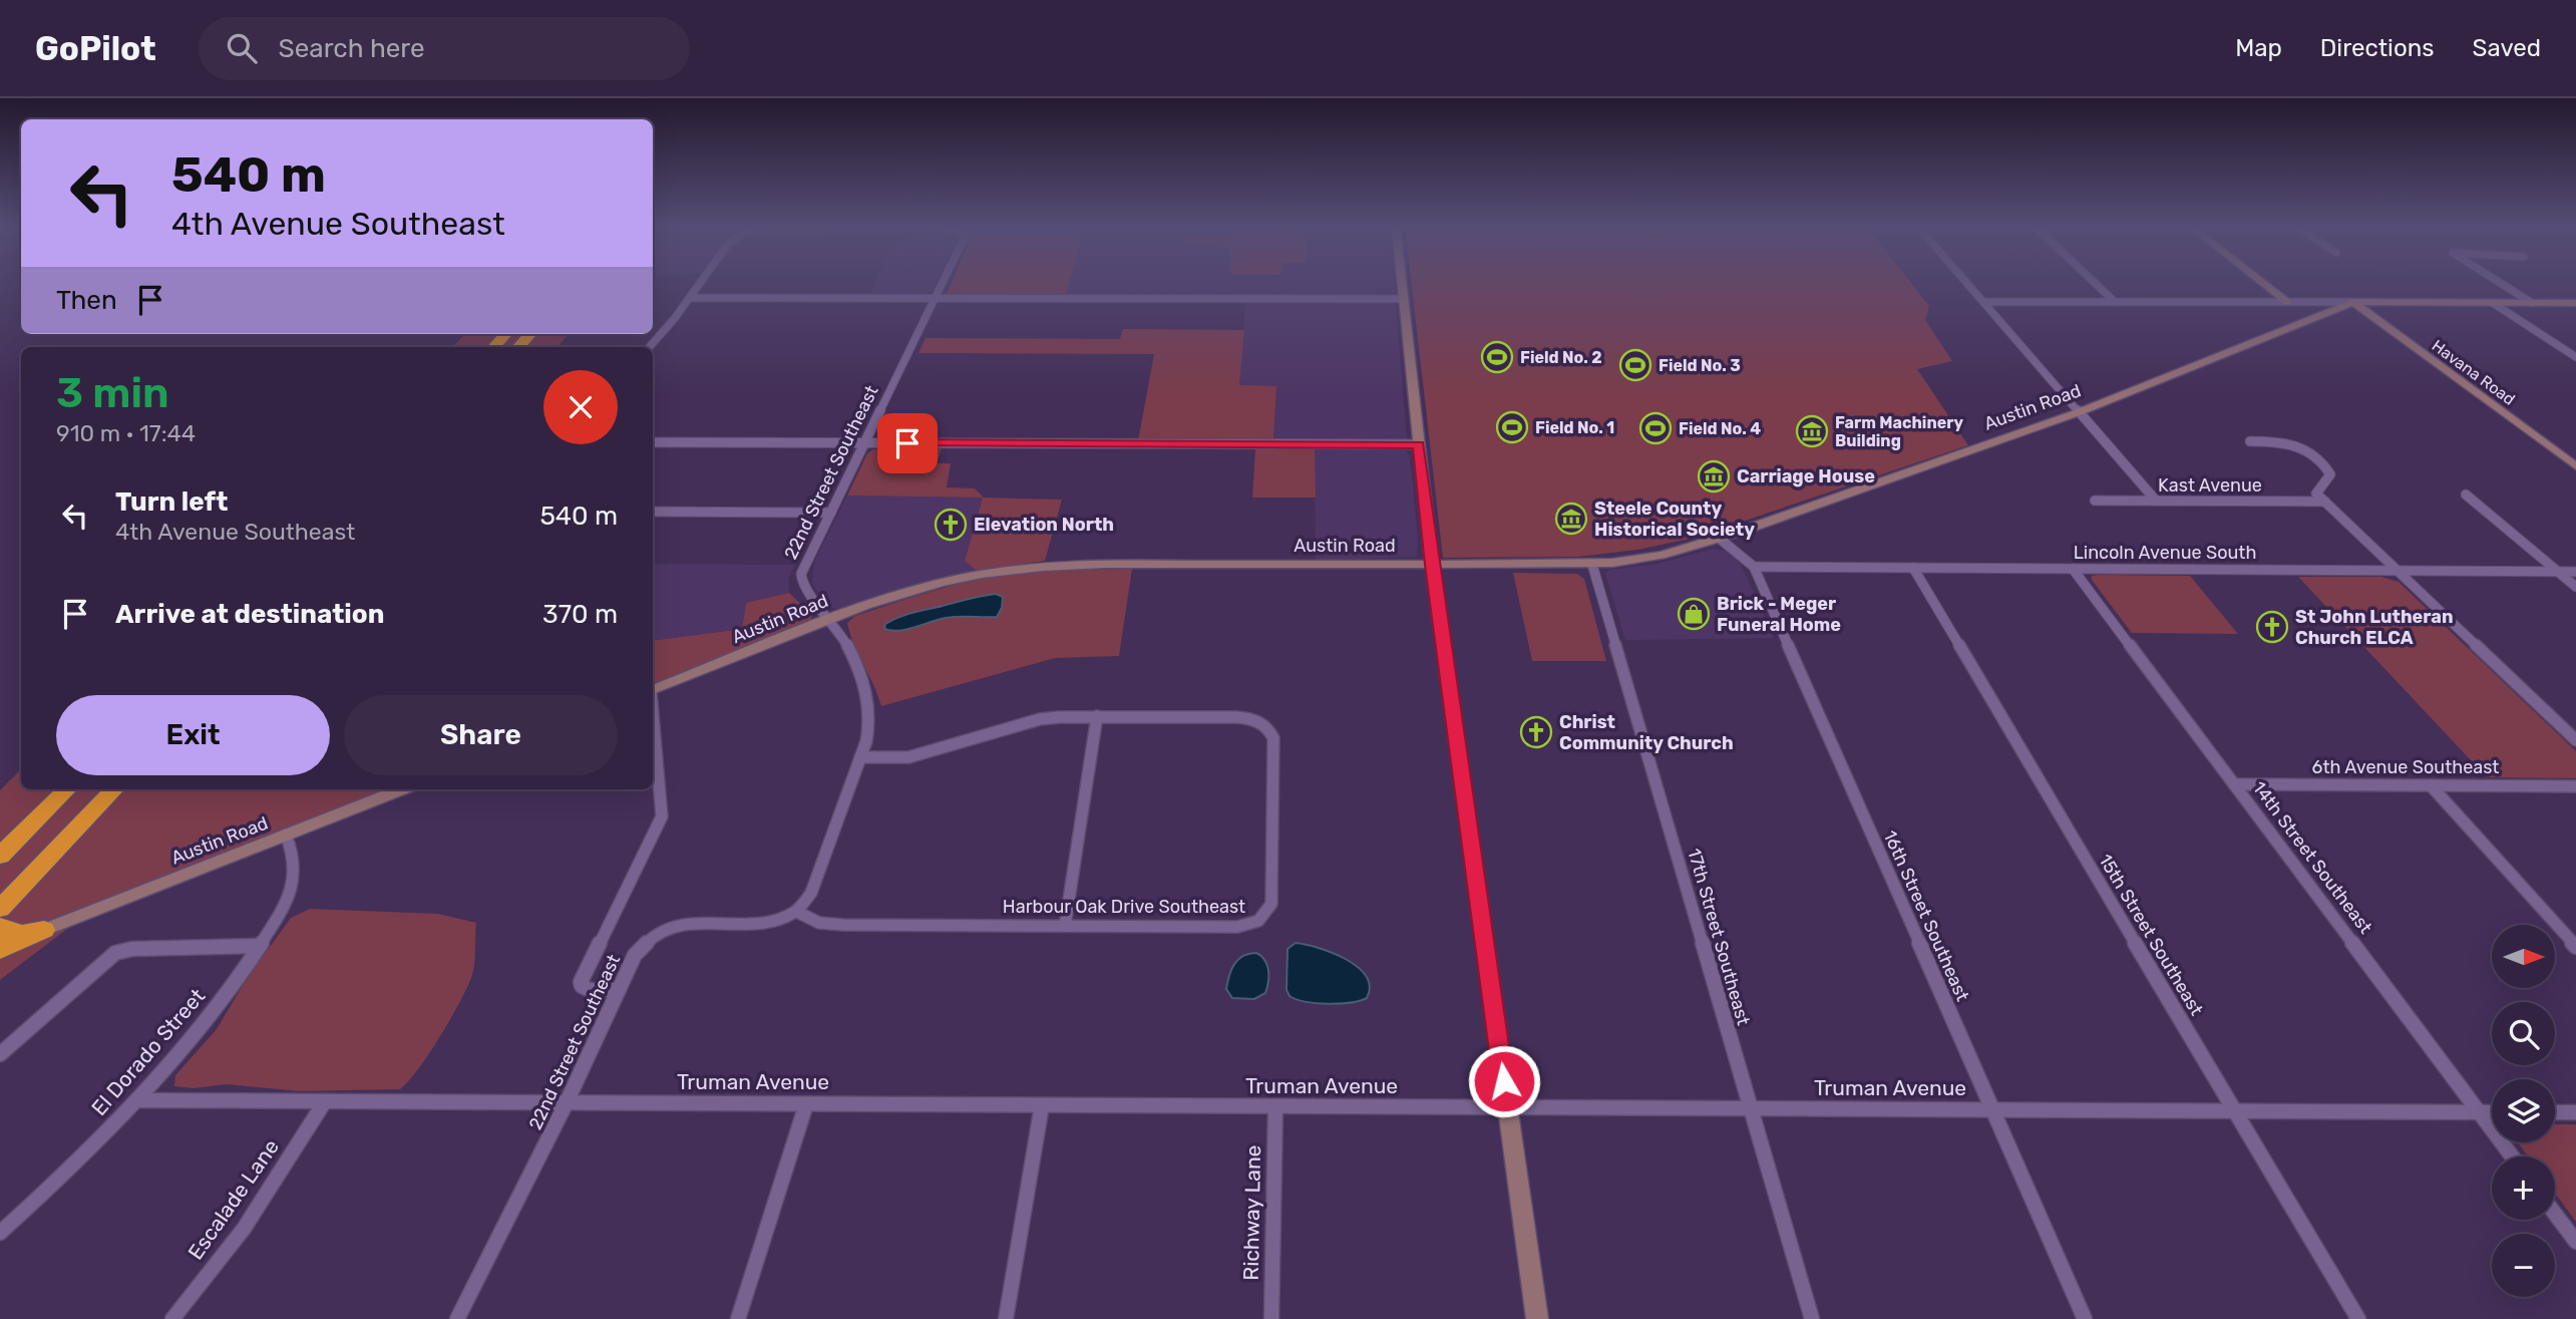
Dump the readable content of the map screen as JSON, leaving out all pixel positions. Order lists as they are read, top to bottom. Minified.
{"streets":{"street":["Havana Road","Austin Road","22nd Street Southeast","Kast Avenue","Lincoln Avenue South","6th Avenue Southeast","14th Street Southeast","Harbour Oak Drive Southeast","16th Street Southeast","15th Street Southeast","17th Street Southeast","El Dorado Street","Truman Avenue","Escalade Lane","Richway Lane"]},"crossings":[["Havana Road","Austin Road"],["Austin Road","22nd Street Southeast"],["Austin Road","16th Street Southeast"],["Austin Road","17th Street Southeast"],["Austin Road","El Dorado Street"],["22nd Street Southeast","Harbour Oak Drive Southeast"],["22nd Street Southeast","Truman Avenue"],["Lincoln Avenue South","14th Street Southeast"],["Lincoln Avenue South","16th Street Southeast"],["Lincoln Avenue South","15th Street Southeast"],["6th Avenue Southeast","14th Street Southeast"],["14th Street Southeast","Truman Avenue"],["16th Street Southeast","Truman Avenue"],["15th Street Southeast","Truman Avenue"],["17th Street Southeast","Truman Avenue"],["El Dorado Street","Truman Avenue"],["Truman Avenue","Escalade Lane"],["Truman Avenue","Richway Lane"]],"places":{"sports":["Field No. 2","Field No. 3","Field No. 1","Field No. 4"],"museum":["Farm Machinery Building","Carriage House","Steele County Historical Society"],"church":["Elevation North","St John Lutheran Church ELCA","Christ Community Church"],"shop":["Brick - Meger Funeral Home"]},"north":"right","page":{"header":"GoPilot","search":"Search here","nav":["Map","Directions","Saved"],"turn":["540 m","4th Avenue Southeast"],"then":"Then","heading":["3 min","910 m · 17:44"],"list":[{"name":"Turn left","note":"4th Avenue Southeast","value":"540 m"},{"name":"Arrive at destination","value":"370 m"}],"buttons":["Exit","Share"],"map_buttons":["+","−"]}}
